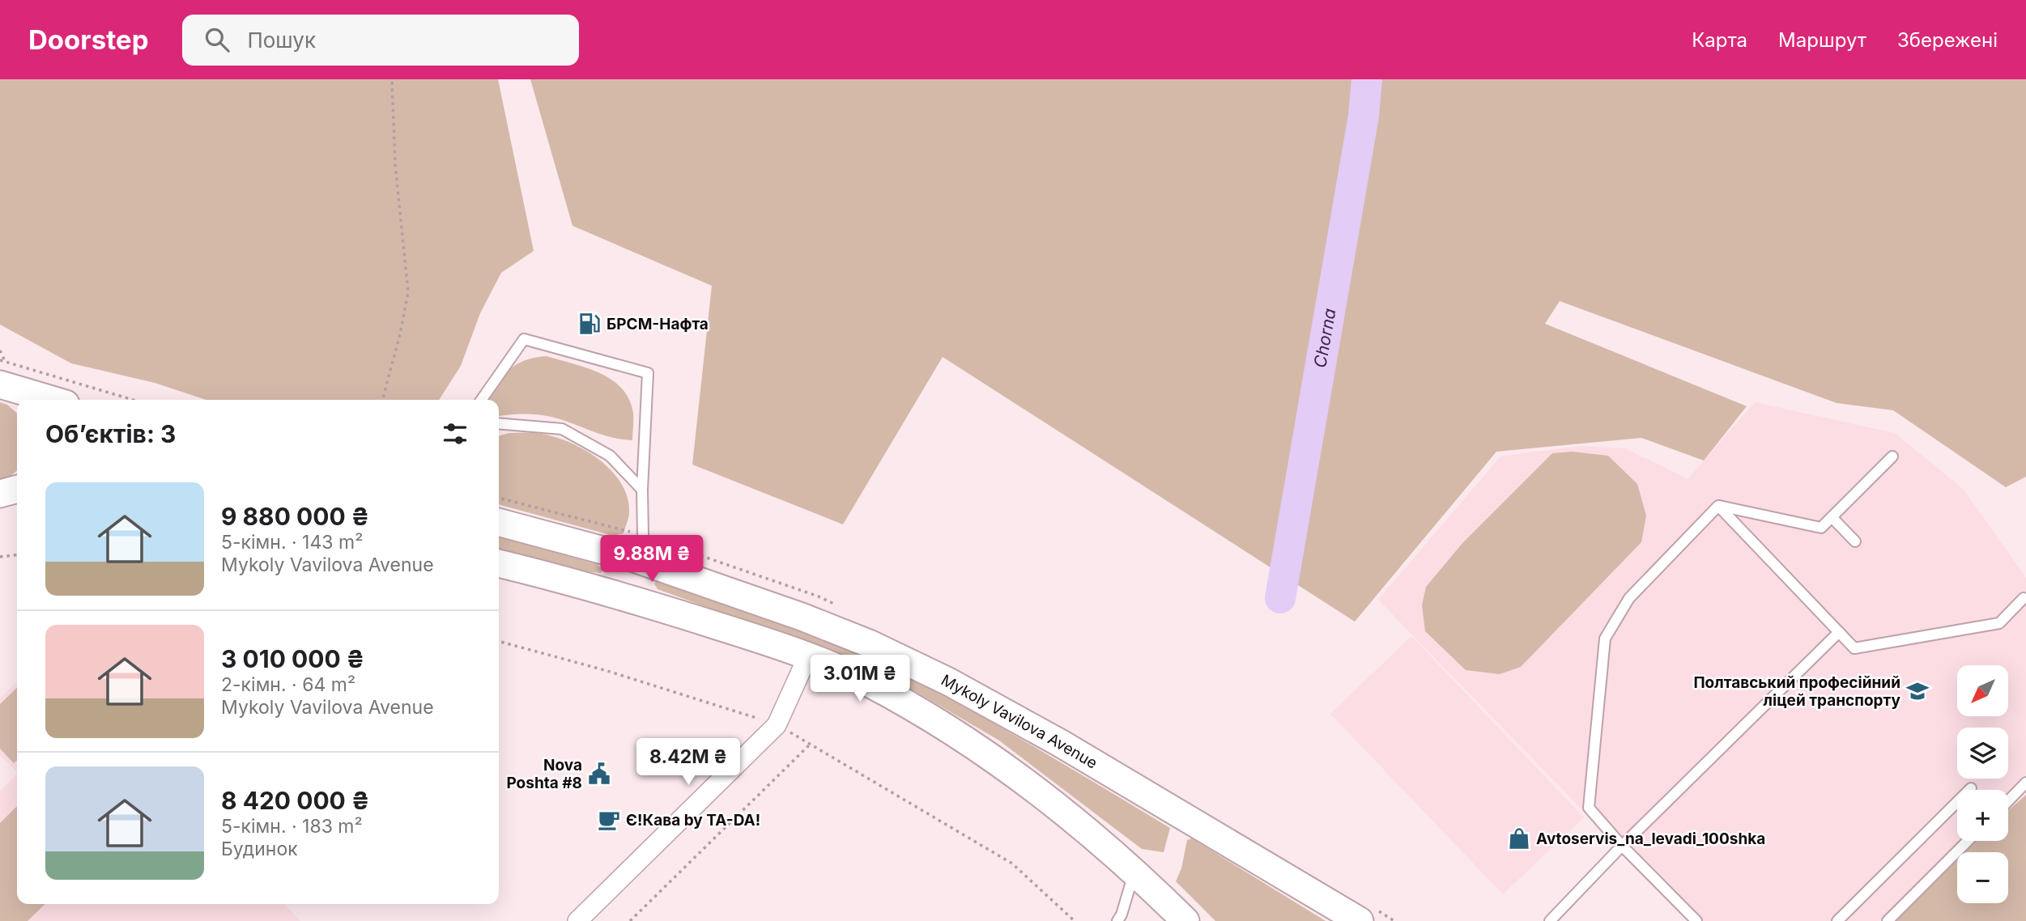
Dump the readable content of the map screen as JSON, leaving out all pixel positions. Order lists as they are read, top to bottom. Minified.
{"streets":{"main road":["Mykoly Vavilova Avenue"]},"water":["Chorna"],"places":{"fuel station":["БРСМ-Нафта"],"school or university":["Полтавський професійний ліцей транспорту"],"public building":["Nova Poshta #8"],"cafe":["Є!Кава by TA-DA!"],"shop":["Avtoservis_na_levadi_100shka"]},"north":"bottom left","page":{"header":"Doorstep","search":"Пошук","nav":["Карта","Маршрут","Збережені"],"heading":"Об’єктів: 3","list":[{"name":"9 880 000 ₴","note":"5-кімн. · 143 m² · Mykoly Vavilova Avenue"},{"name":"3 010 000 ₴","note":"2-кімн. · 64 m² · Mykoly Vavilova Avenue"},{"name":"8 420 000 ₴","note":"5-кімн. · 183 m² · Будинок"}],"price":["9.88M ₴","3.01M ₴","8.42M ₴"],"map_buttons":["+","−"]}}
